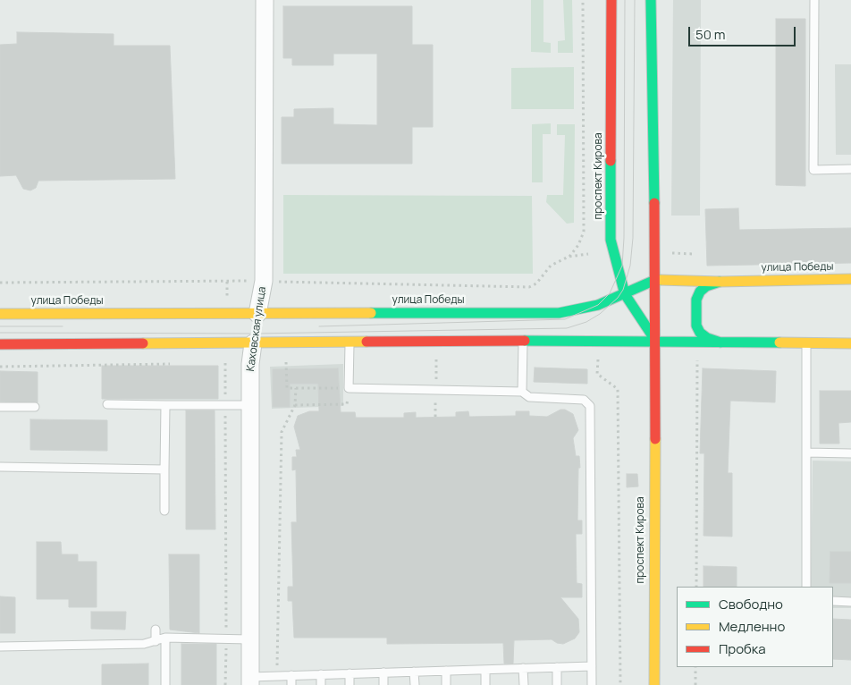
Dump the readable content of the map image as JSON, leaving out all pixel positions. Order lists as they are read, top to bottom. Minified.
{"streets":{"main road":["проспект Кирова","улица Победы"],"street":["Каховская улица"]},"crossings":[["проспект Кирова","улица Победы"],["улица Победы","Каховская улица"]],"legend":["Свободно","Медленно","Пробка"],"scale_bar":"50 m"}
